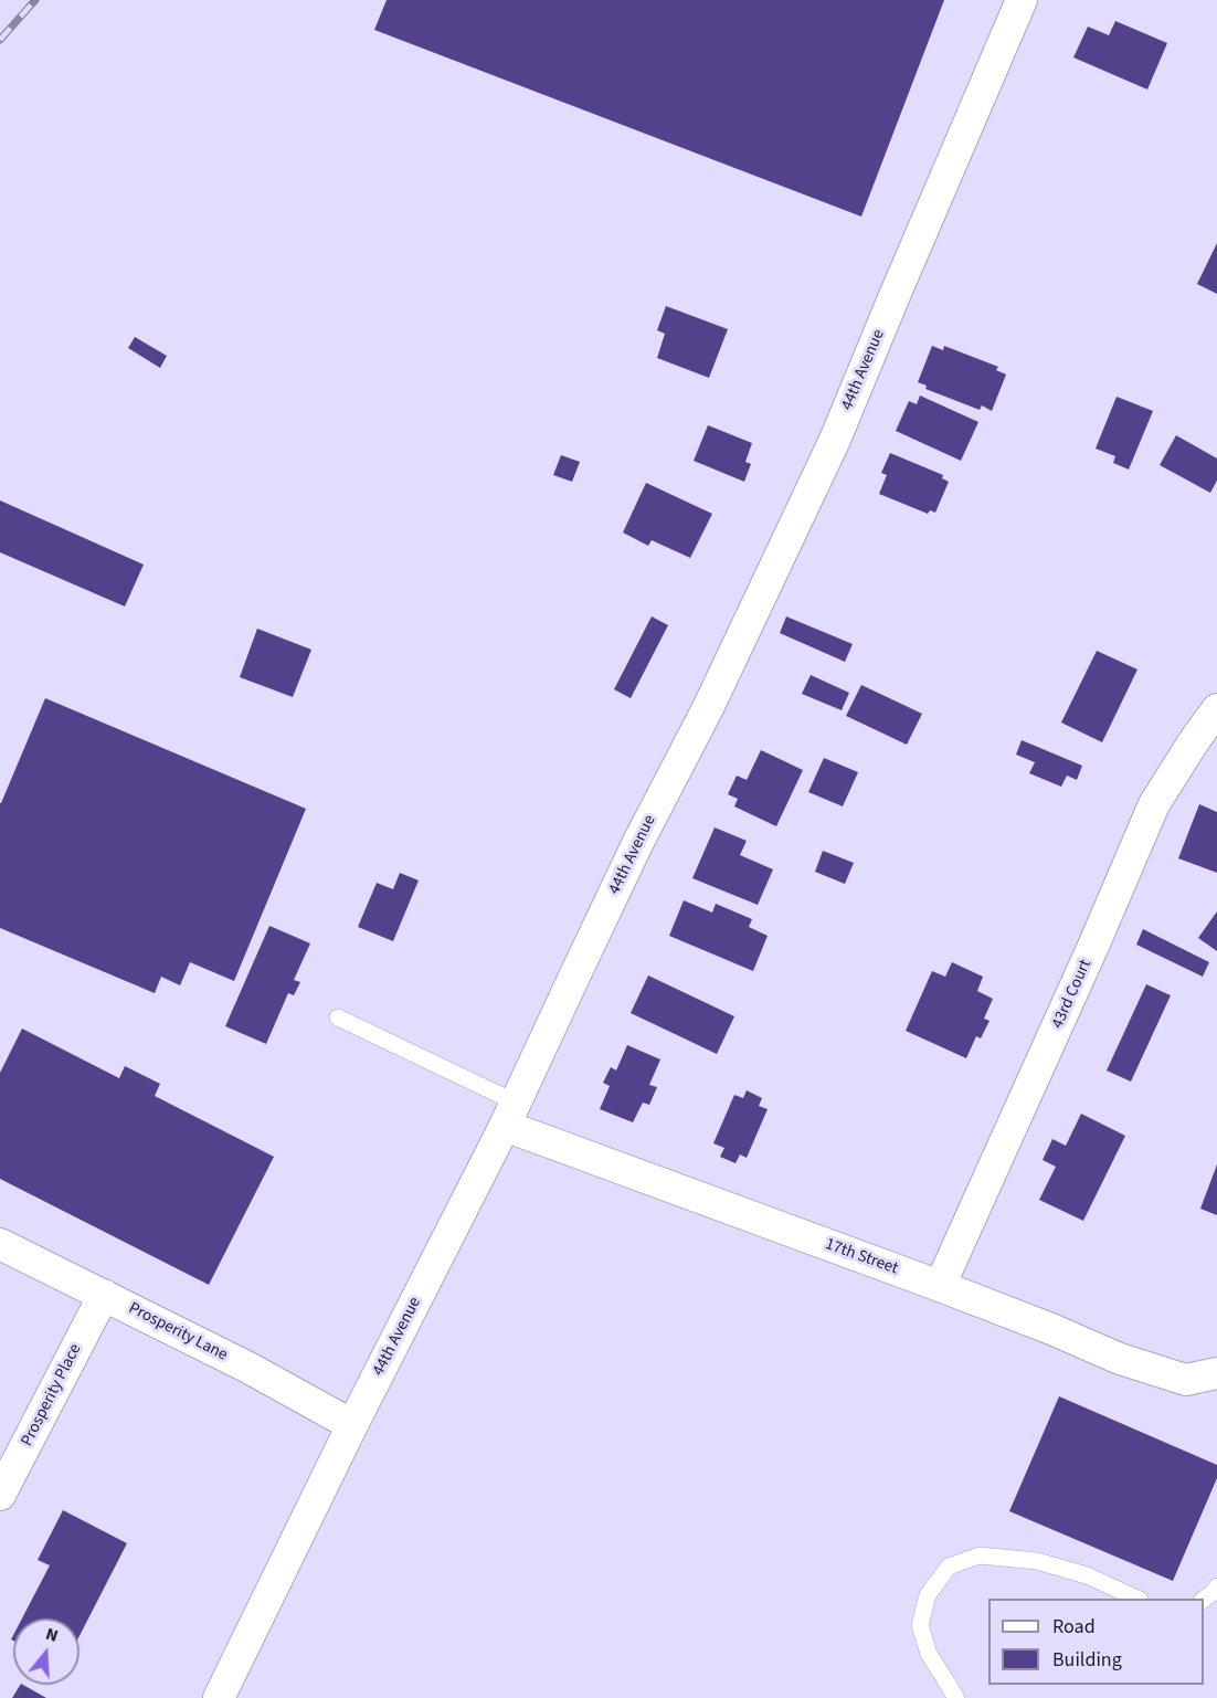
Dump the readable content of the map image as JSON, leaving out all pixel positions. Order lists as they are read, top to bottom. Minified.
{"streets":{"street":["44th Avenue","43rd Court","17th Street","Prosperity Lane","Prosperity Place"]},"crossings":[["44th Avenue","17th Street"],["44th Avenue","Prosperity Lane"],["43rd Court","17th Street"],["Prosperity Lane","Prosperity Place"]],"legend":["Road","Building"],"north":"top"}
